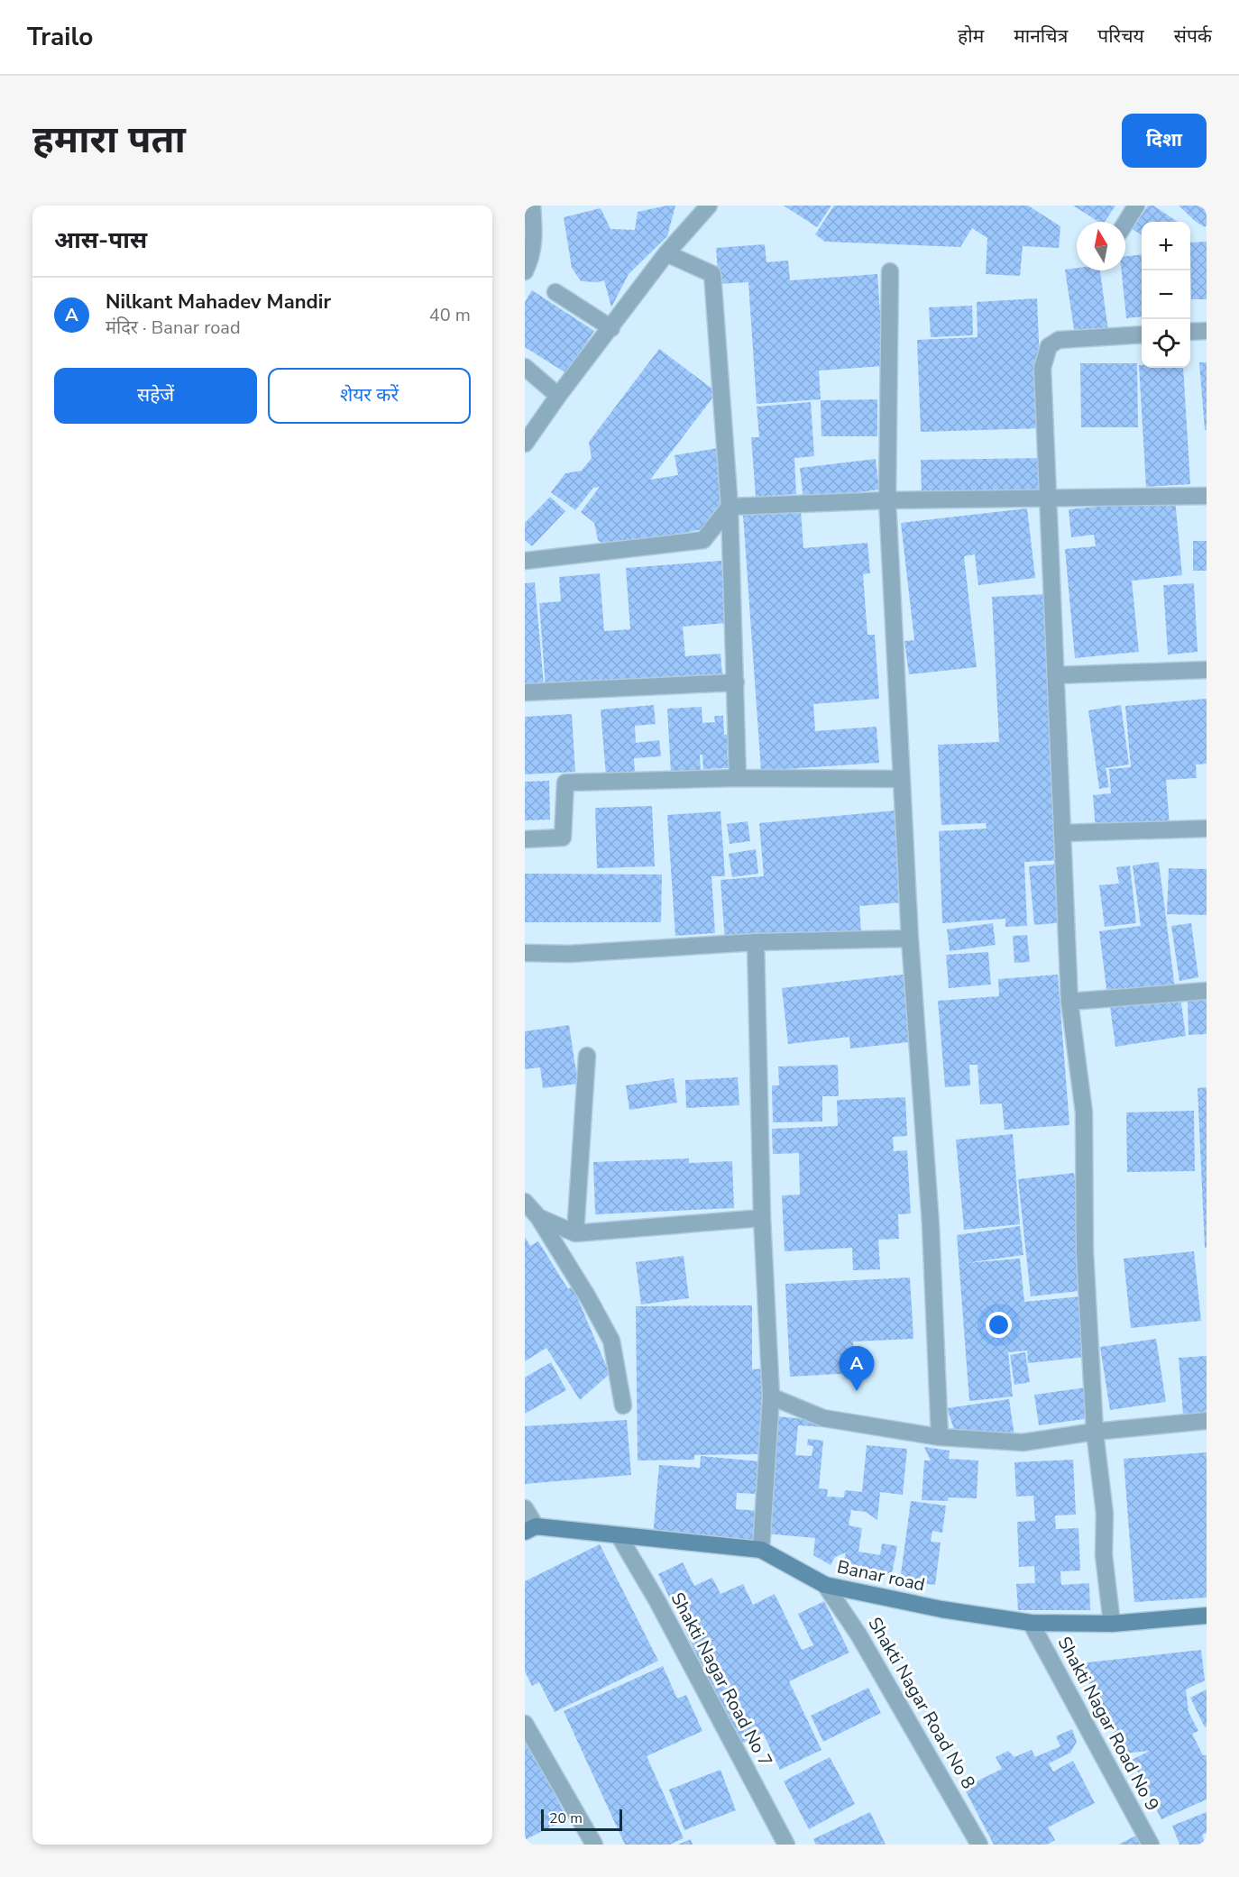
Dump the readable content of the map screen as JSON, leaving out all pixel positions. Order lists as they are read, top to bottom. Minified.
{"streets":{"street":["Banar road","Shakti Nagar Road No 7","Shakti Nagar Road No 8","Shakti Nagar Road No 9"]},"crossings":[["Banar road","Shakti Nagar Road No 7"],["Banar road","Shakti Nagar Road No 8"],["Banar road","Shakti Nagar Road No 9"]],"scale_bar":"20 m","north":"top","page":{"header":"Trailo","nav":["होम","मानचित्र","परिचय","संपर्क"],"buttons":["दिशा",["सहेजें","शेयर करें"]],"title":"हमारा पता","heading":"आस-पास","map_buttons":["+","−"],"list":[{"mark":"A","name":"Nilkant Mahadev Mandir","note":"मंदिर · Banar road","value":"40 m"}],"pins":"A","scale":"20 m"}}
